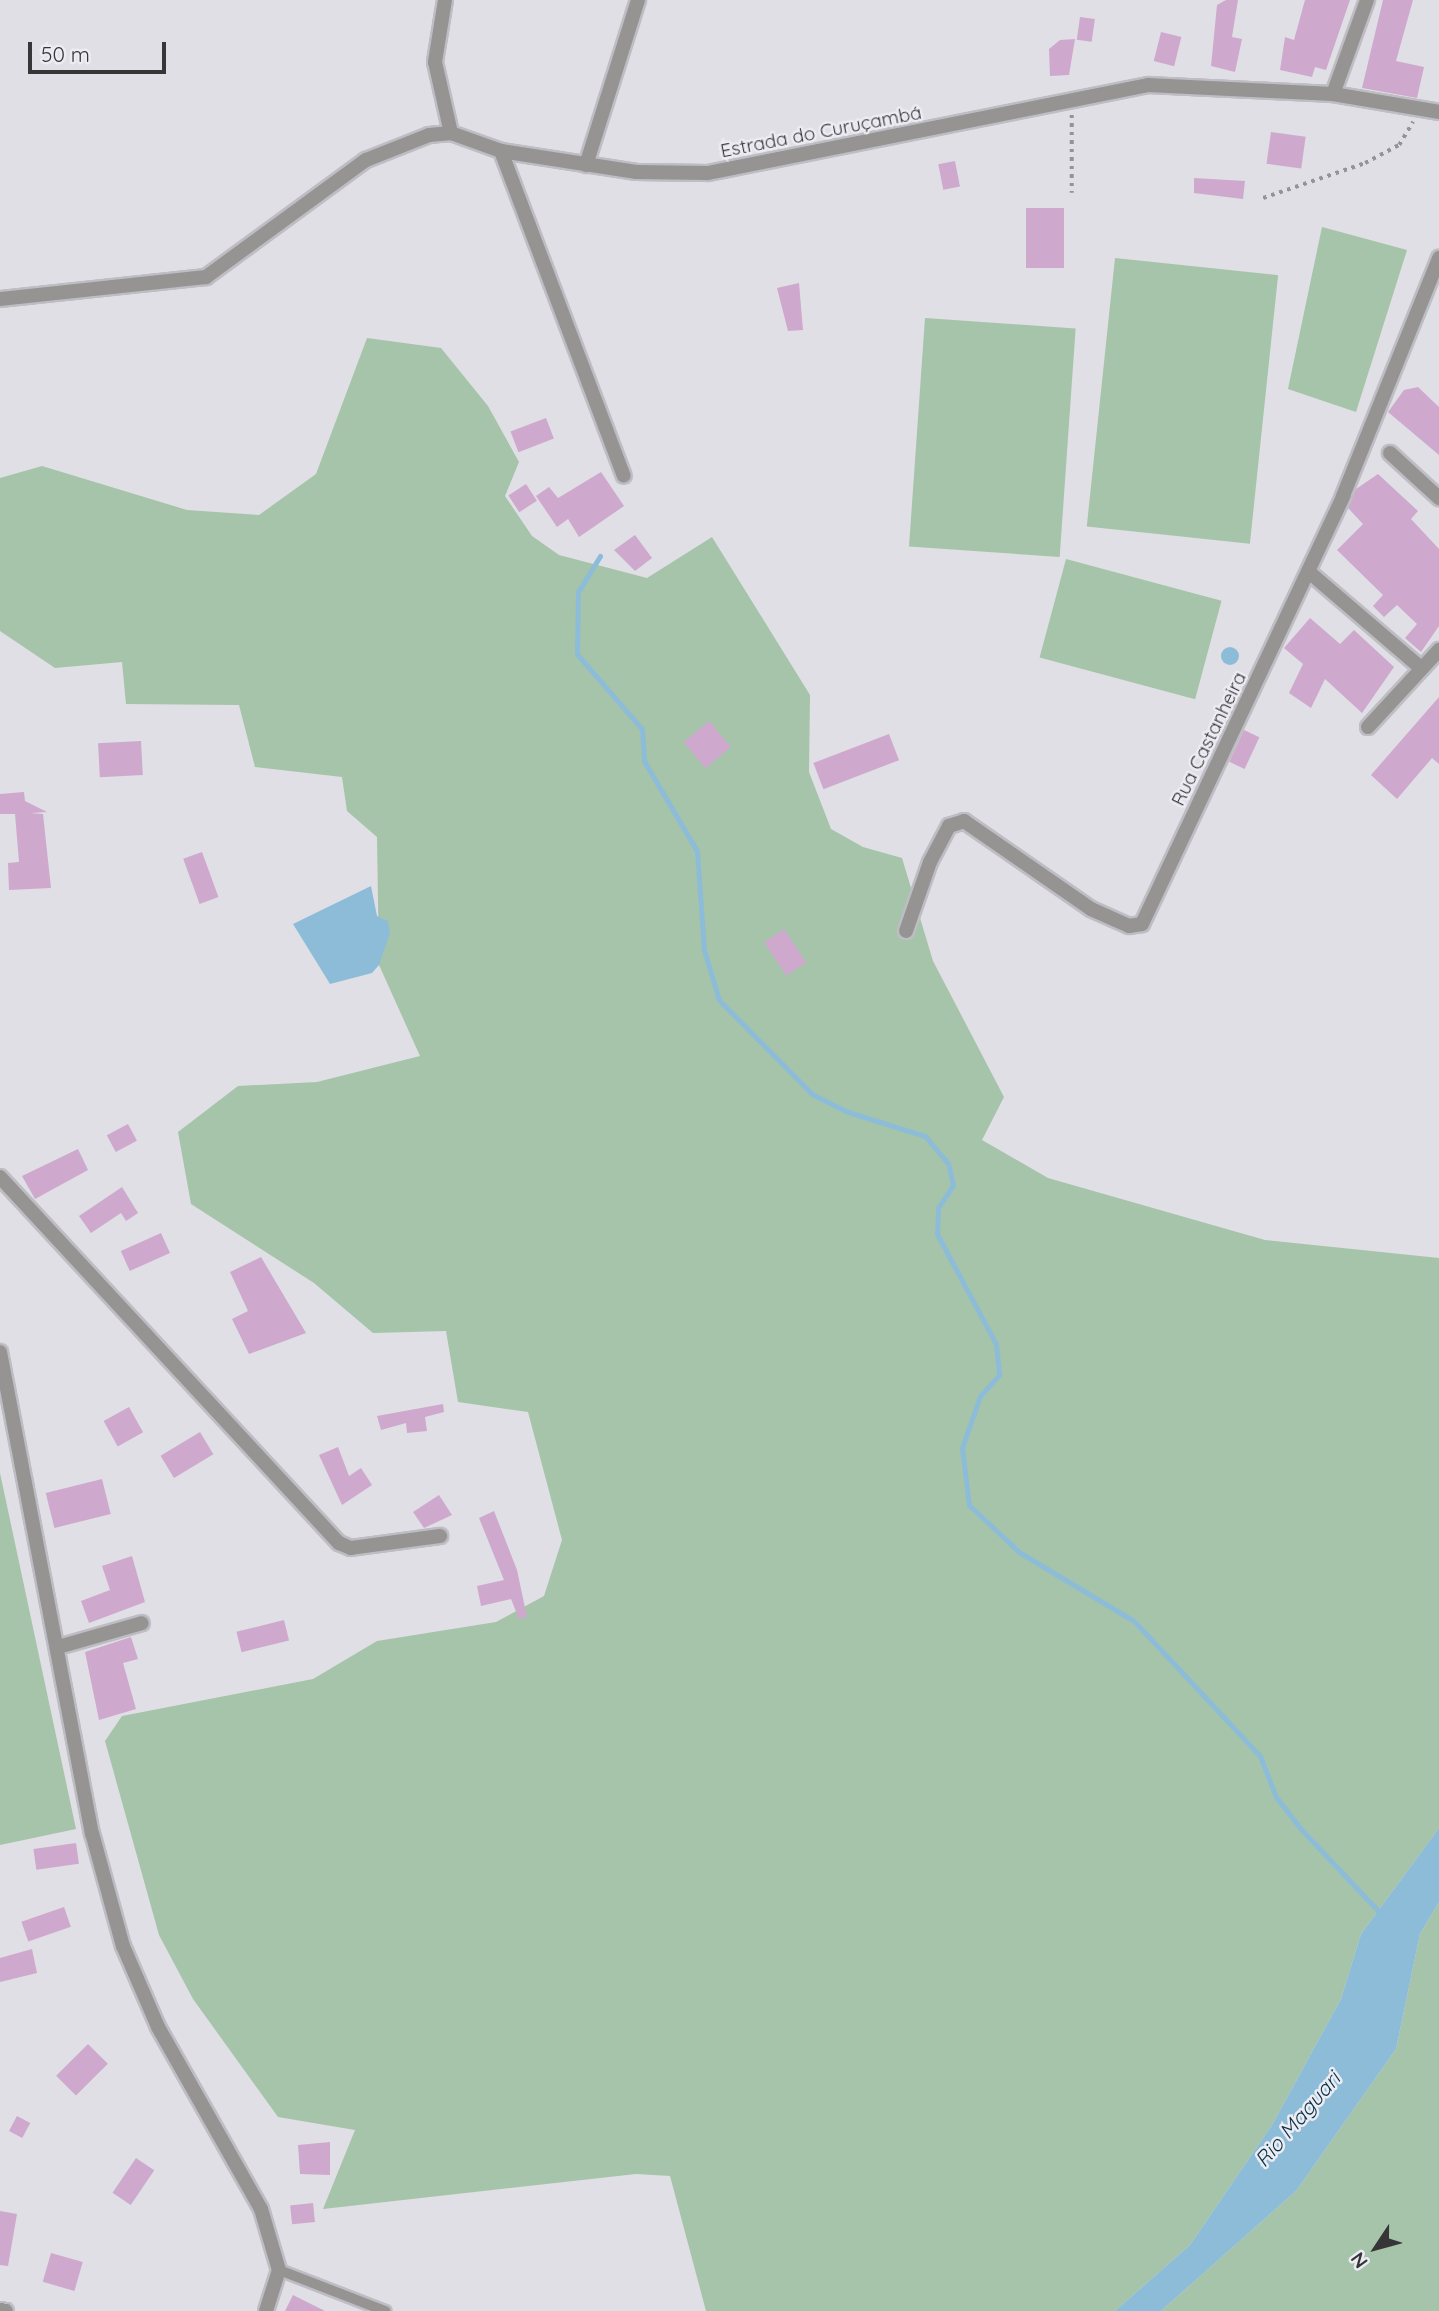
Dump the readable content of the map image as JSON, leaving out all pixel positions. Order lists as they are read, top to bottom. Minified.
{"streets":{"street":["Estrada do Curuçambá","Rua Castanheira"]},"water":["Rio Maguari"],"scale_bar":"50 m","north":"bottom left"}
